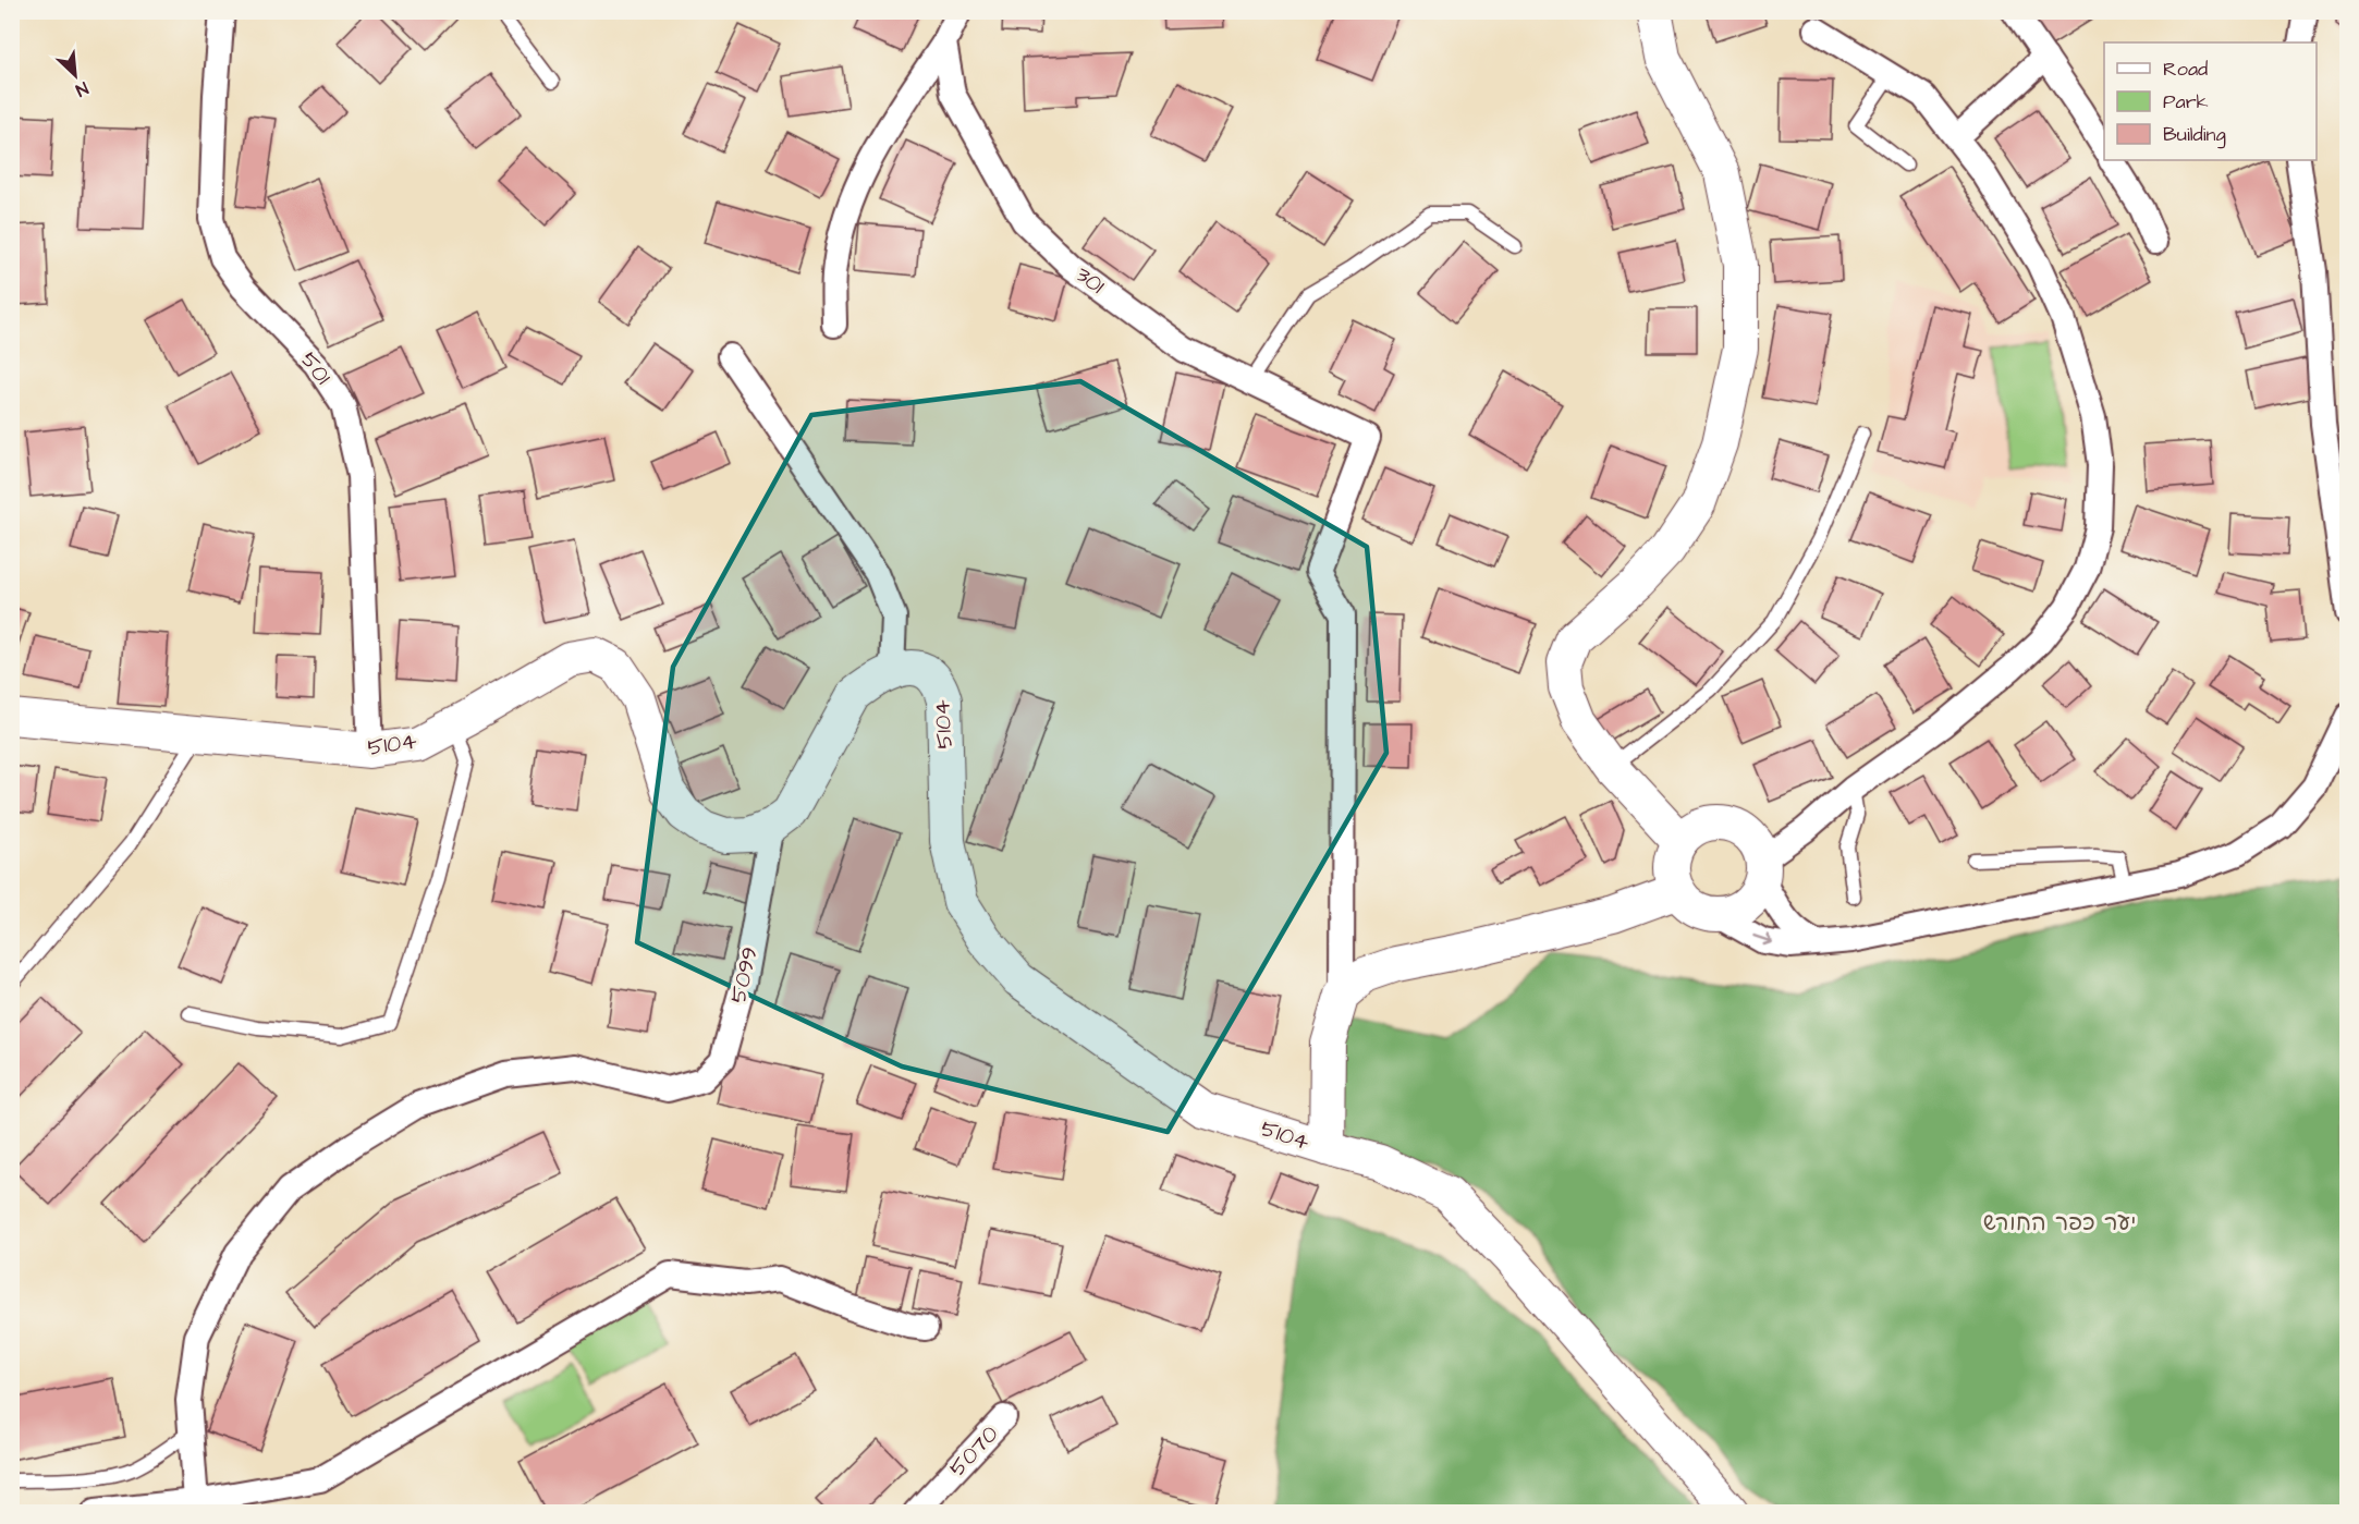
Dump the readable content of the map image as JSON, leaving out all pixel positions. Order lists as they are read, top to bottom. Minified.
{"streets":{"street":["301","501","5104","5099","5070"]},"crossings":[["501","5104"],["5104","5099"]],"parks":["יער כפר החורש"],"legend":["Road","Park","Building"],"north":"bottom right"}
